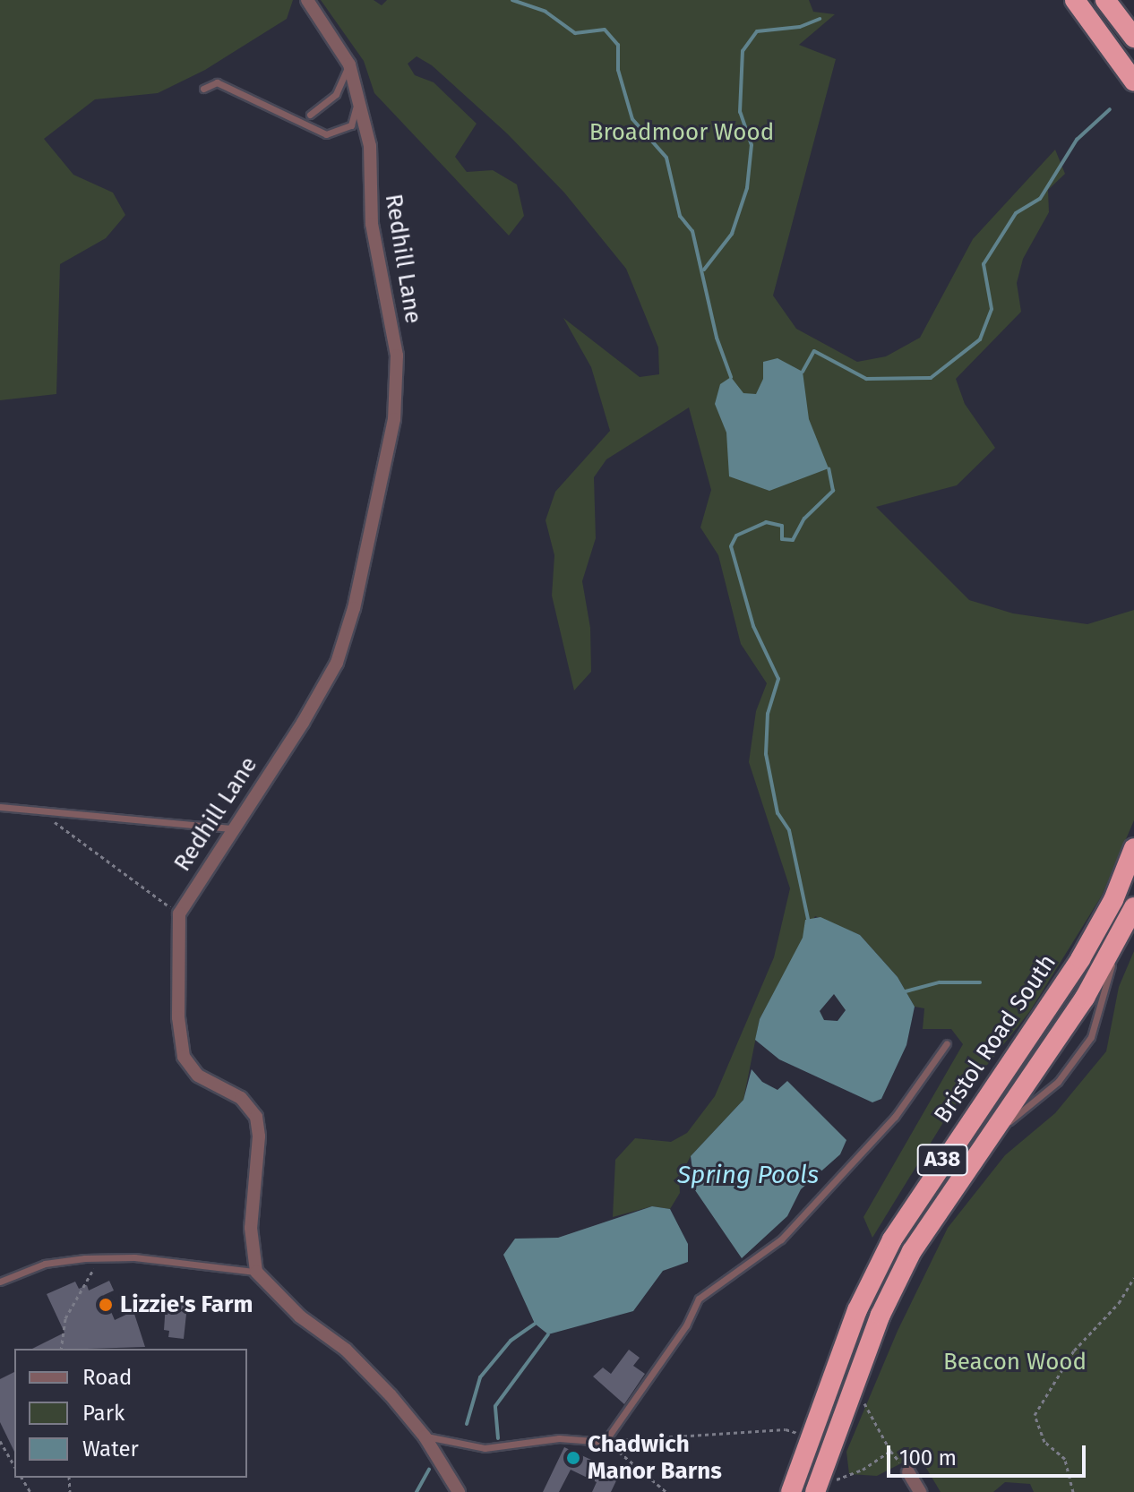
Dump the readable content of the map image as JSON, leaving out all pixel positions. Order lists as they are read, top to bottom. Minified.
{"streets":{"highway":["Bristol Road South","A38"],"street":["Redhill Lane"]},"water":["Spring Pools"],"parks":["Broadmoor Wood","Beacon Wood"],"places":["Lizzie's Farm","Chadwich Manor Barns"],"legend":["Road","Park","Water"],"scale_bar":"100 m"}
